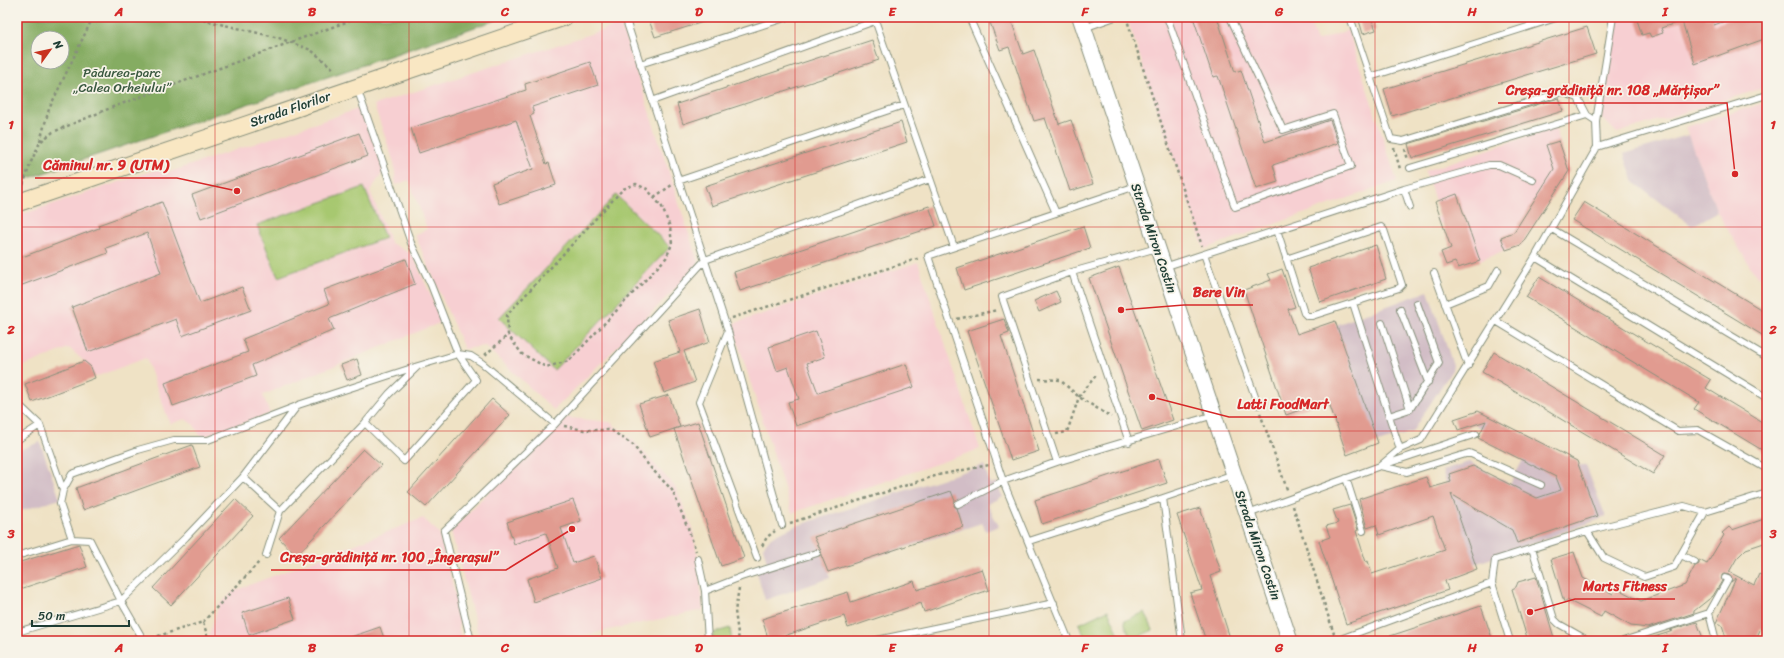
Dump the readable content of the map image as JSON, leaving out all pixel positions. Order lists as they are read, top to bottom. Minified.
{"streets":{"main road":["Strada Florilor"],"street":["Strada Miron Costin"]},"parks":["Pădurea-parc „Calea Orheiului”"],"places":["Creșa-grădiniță nr. 108 „Mărțișor”","Căminul nr. 9 (UTM)","Bere Vin","Latti FoodMart","Creșa-grădiniță nr. 100 „Îngerașul”","Marts Fitness"],"scale_bar":"50 m","north":"top right","grid":{"columns":["A","B","C","D","E","F","G","H","I"],"rows":["1","2","3"]}}
